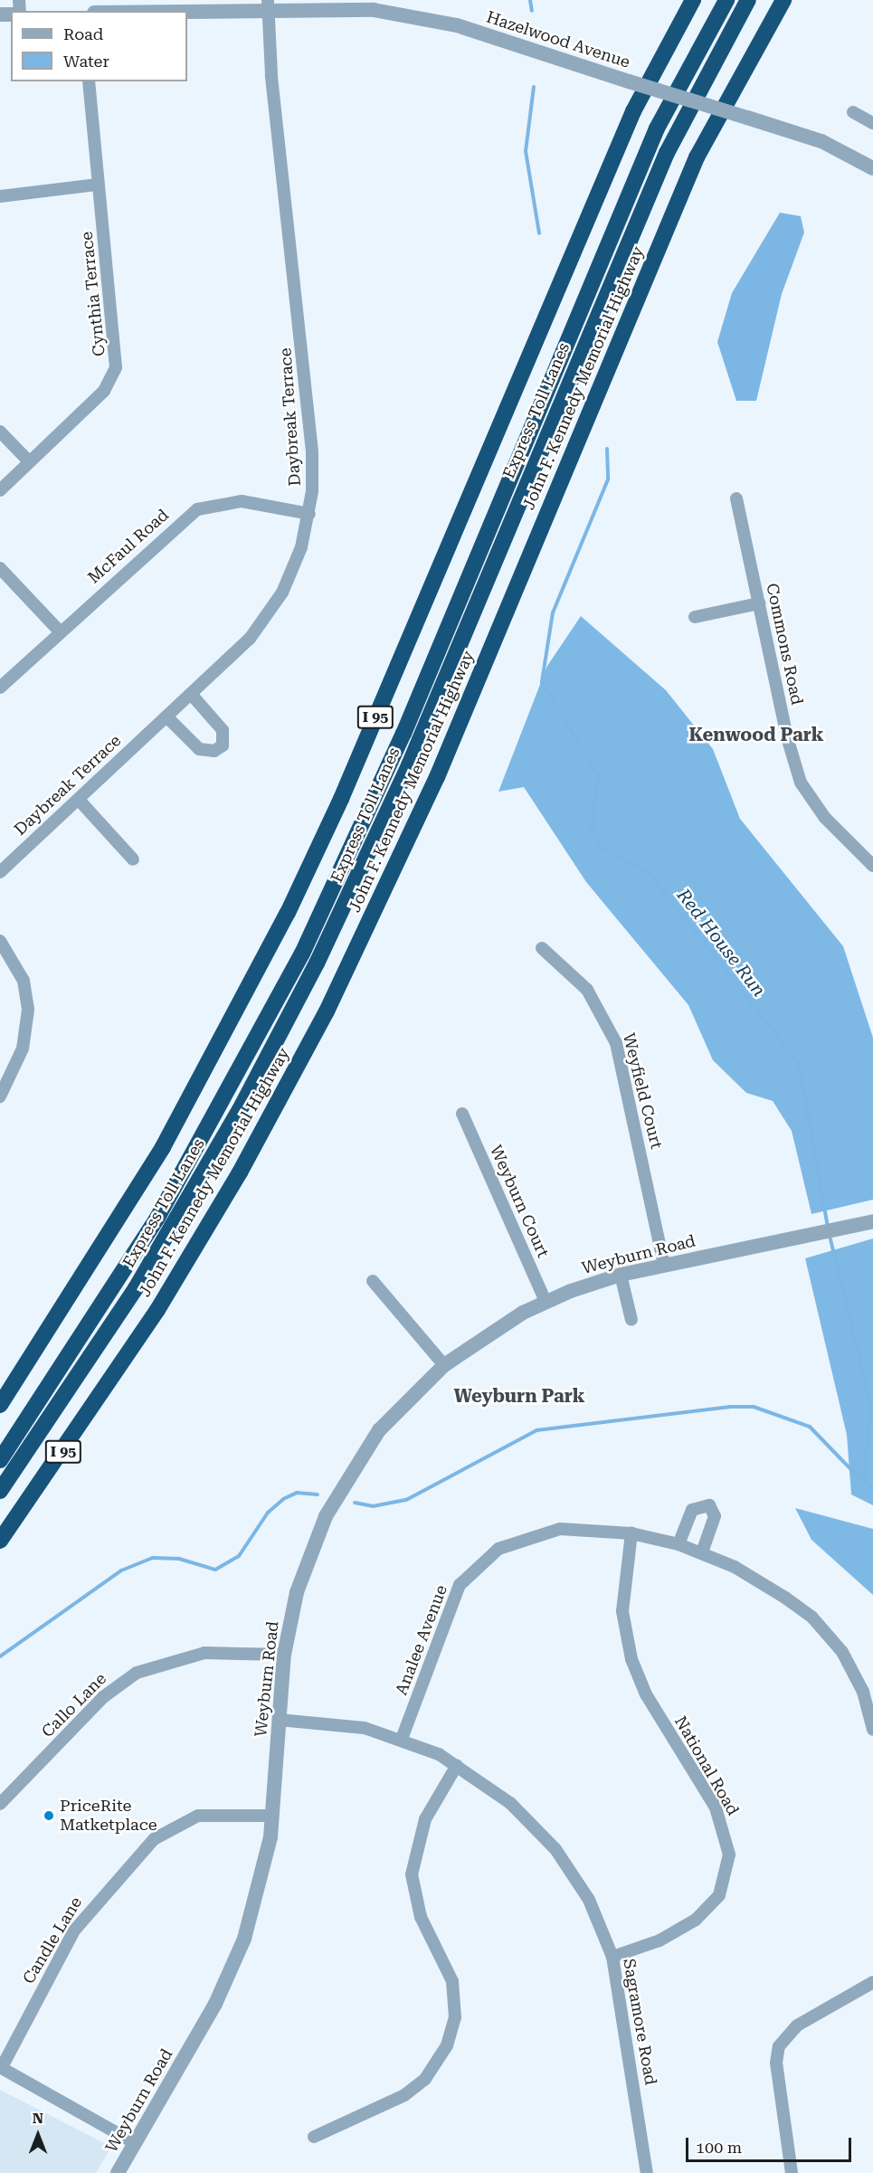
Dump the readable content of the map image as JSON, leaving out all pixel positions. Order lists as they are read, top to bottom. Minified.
{"streets":{"highway":["John F. Kennedy Memorial Highway","Express Toll Lanes","I 95"],"street":["Hazelwood Avenue","Cynthia Terrace","Daybreak Terrace","McFaul Road","Commons Road","Weyfield Court","Weyburn Court","Weyburn Road","Analee Avenue","Callo Lane","National Road","Candle Lane","Sagramore Road"]},"crossings":[["Hazelwood Avenue","Daybreak Terrace"],["Daybreak Terrace","McFaul Road"],["Weyfield Court","Weyburn Road"],["Weyburn Court","Weyburn Road"],["Weyburn Road","Callo Lane"],["Weyburn Road","Candle Lane"],["Weyburn Road","Sagramore Road"],["Analee Avenue","National Road"],["Analee Avenue","Sagramore Road"],["National Road","Sagramore Road"]],"districts":["Kenwood Park","Weyburn Park"],"water":["Red House Run"],"places":["PriceRite Matketplace"],"legend":["Road","Water"],"scale_bar":"100 m","north":"top"}
